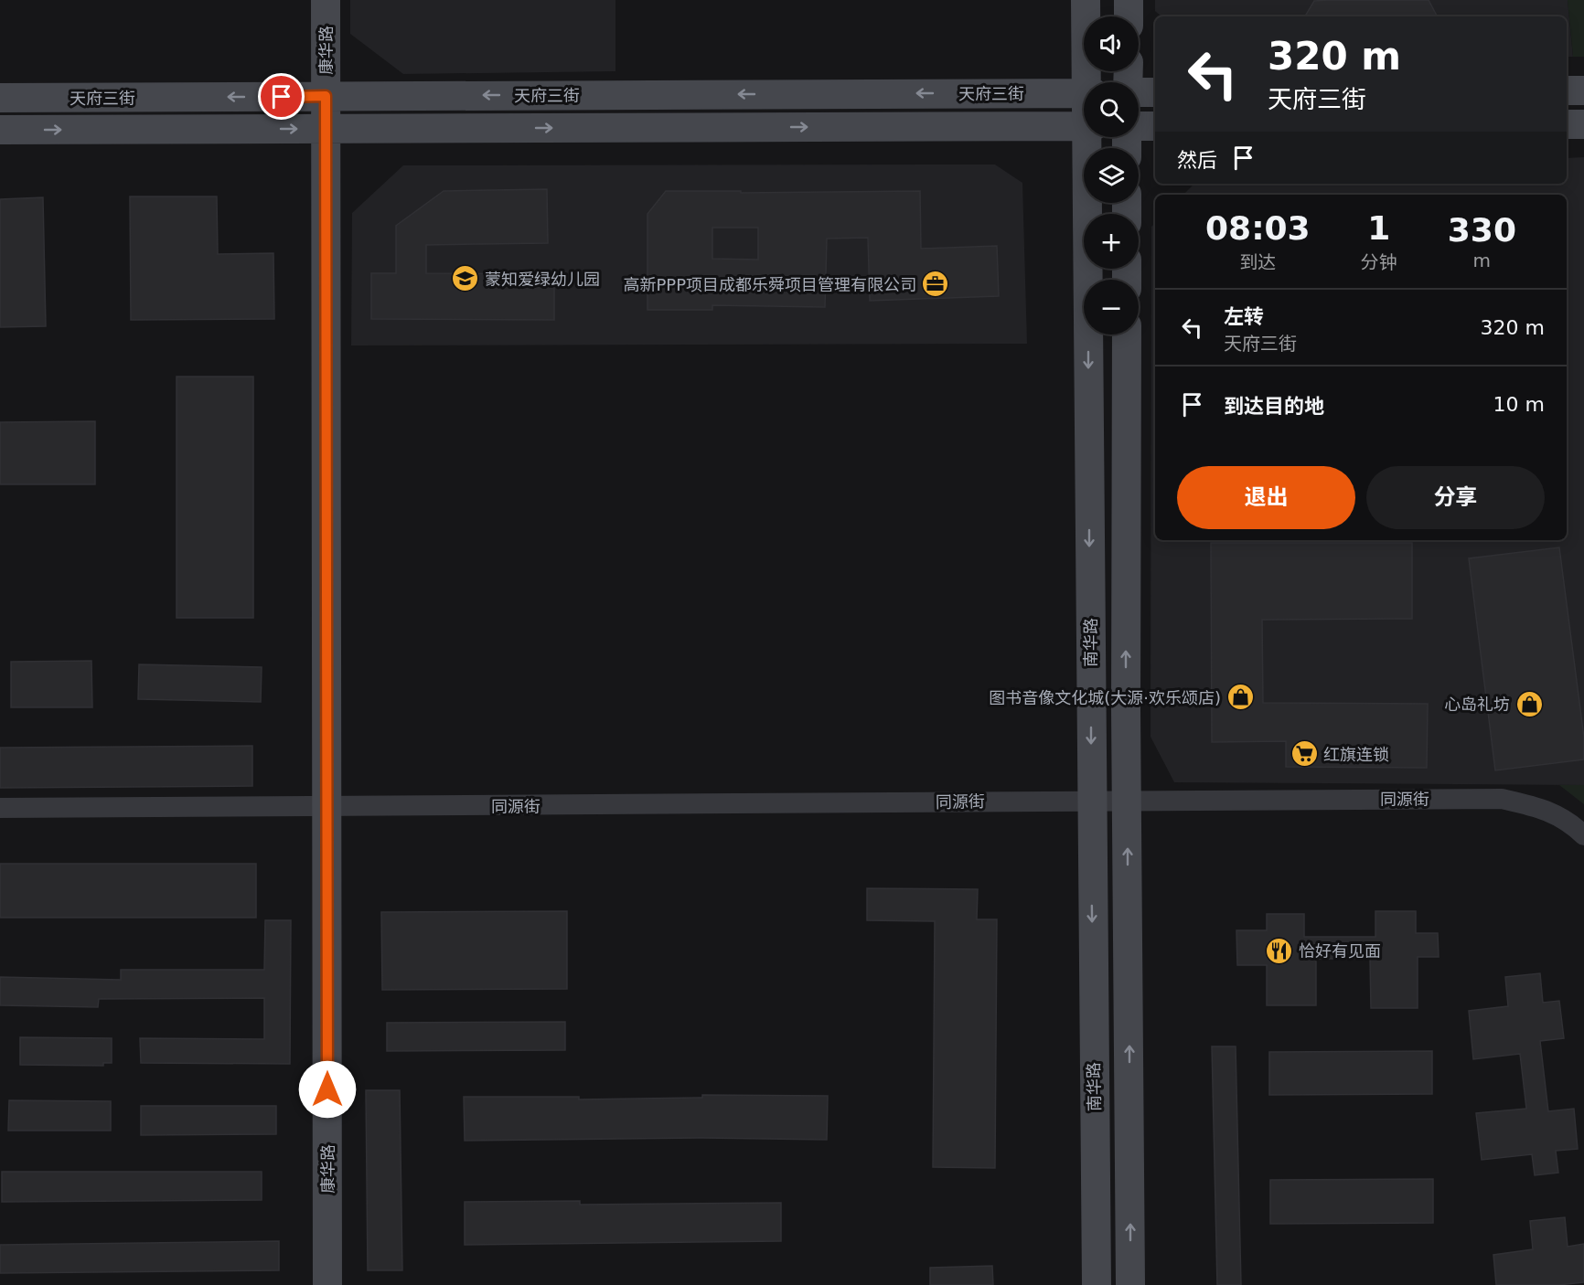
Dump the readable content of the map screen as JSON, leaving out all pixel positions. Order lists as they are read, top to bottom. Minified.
{"streets":{"street":["康华路","天府三街","南华路","同源街"]},"crossings":[["康华路","天府三街"],["康华路","同源街"],["南华路","同源街"]],"places":{"school or university":["蒙知爱绿幼儿园"],"office":["高新PPP项目成都乐舜项目管理有限公司"],"shop":["图书音像文化城(大源·欢乐颂店)","心岛礼坊"],"supermarket":["红旗连锁"],"restaurant":["恰好有见面"]},"page":{"map_buttons":["+","−"],"turn":["320 m","天府三街"],"then":"然后","eta":["08:03","到达","1","分钟","330","m"],"list":[{"name":"左转","note":"天府三街","value":"320 m"},{"name":"到达目的地","value":"10 m"}],"buttons":["退出","分享"]}}
